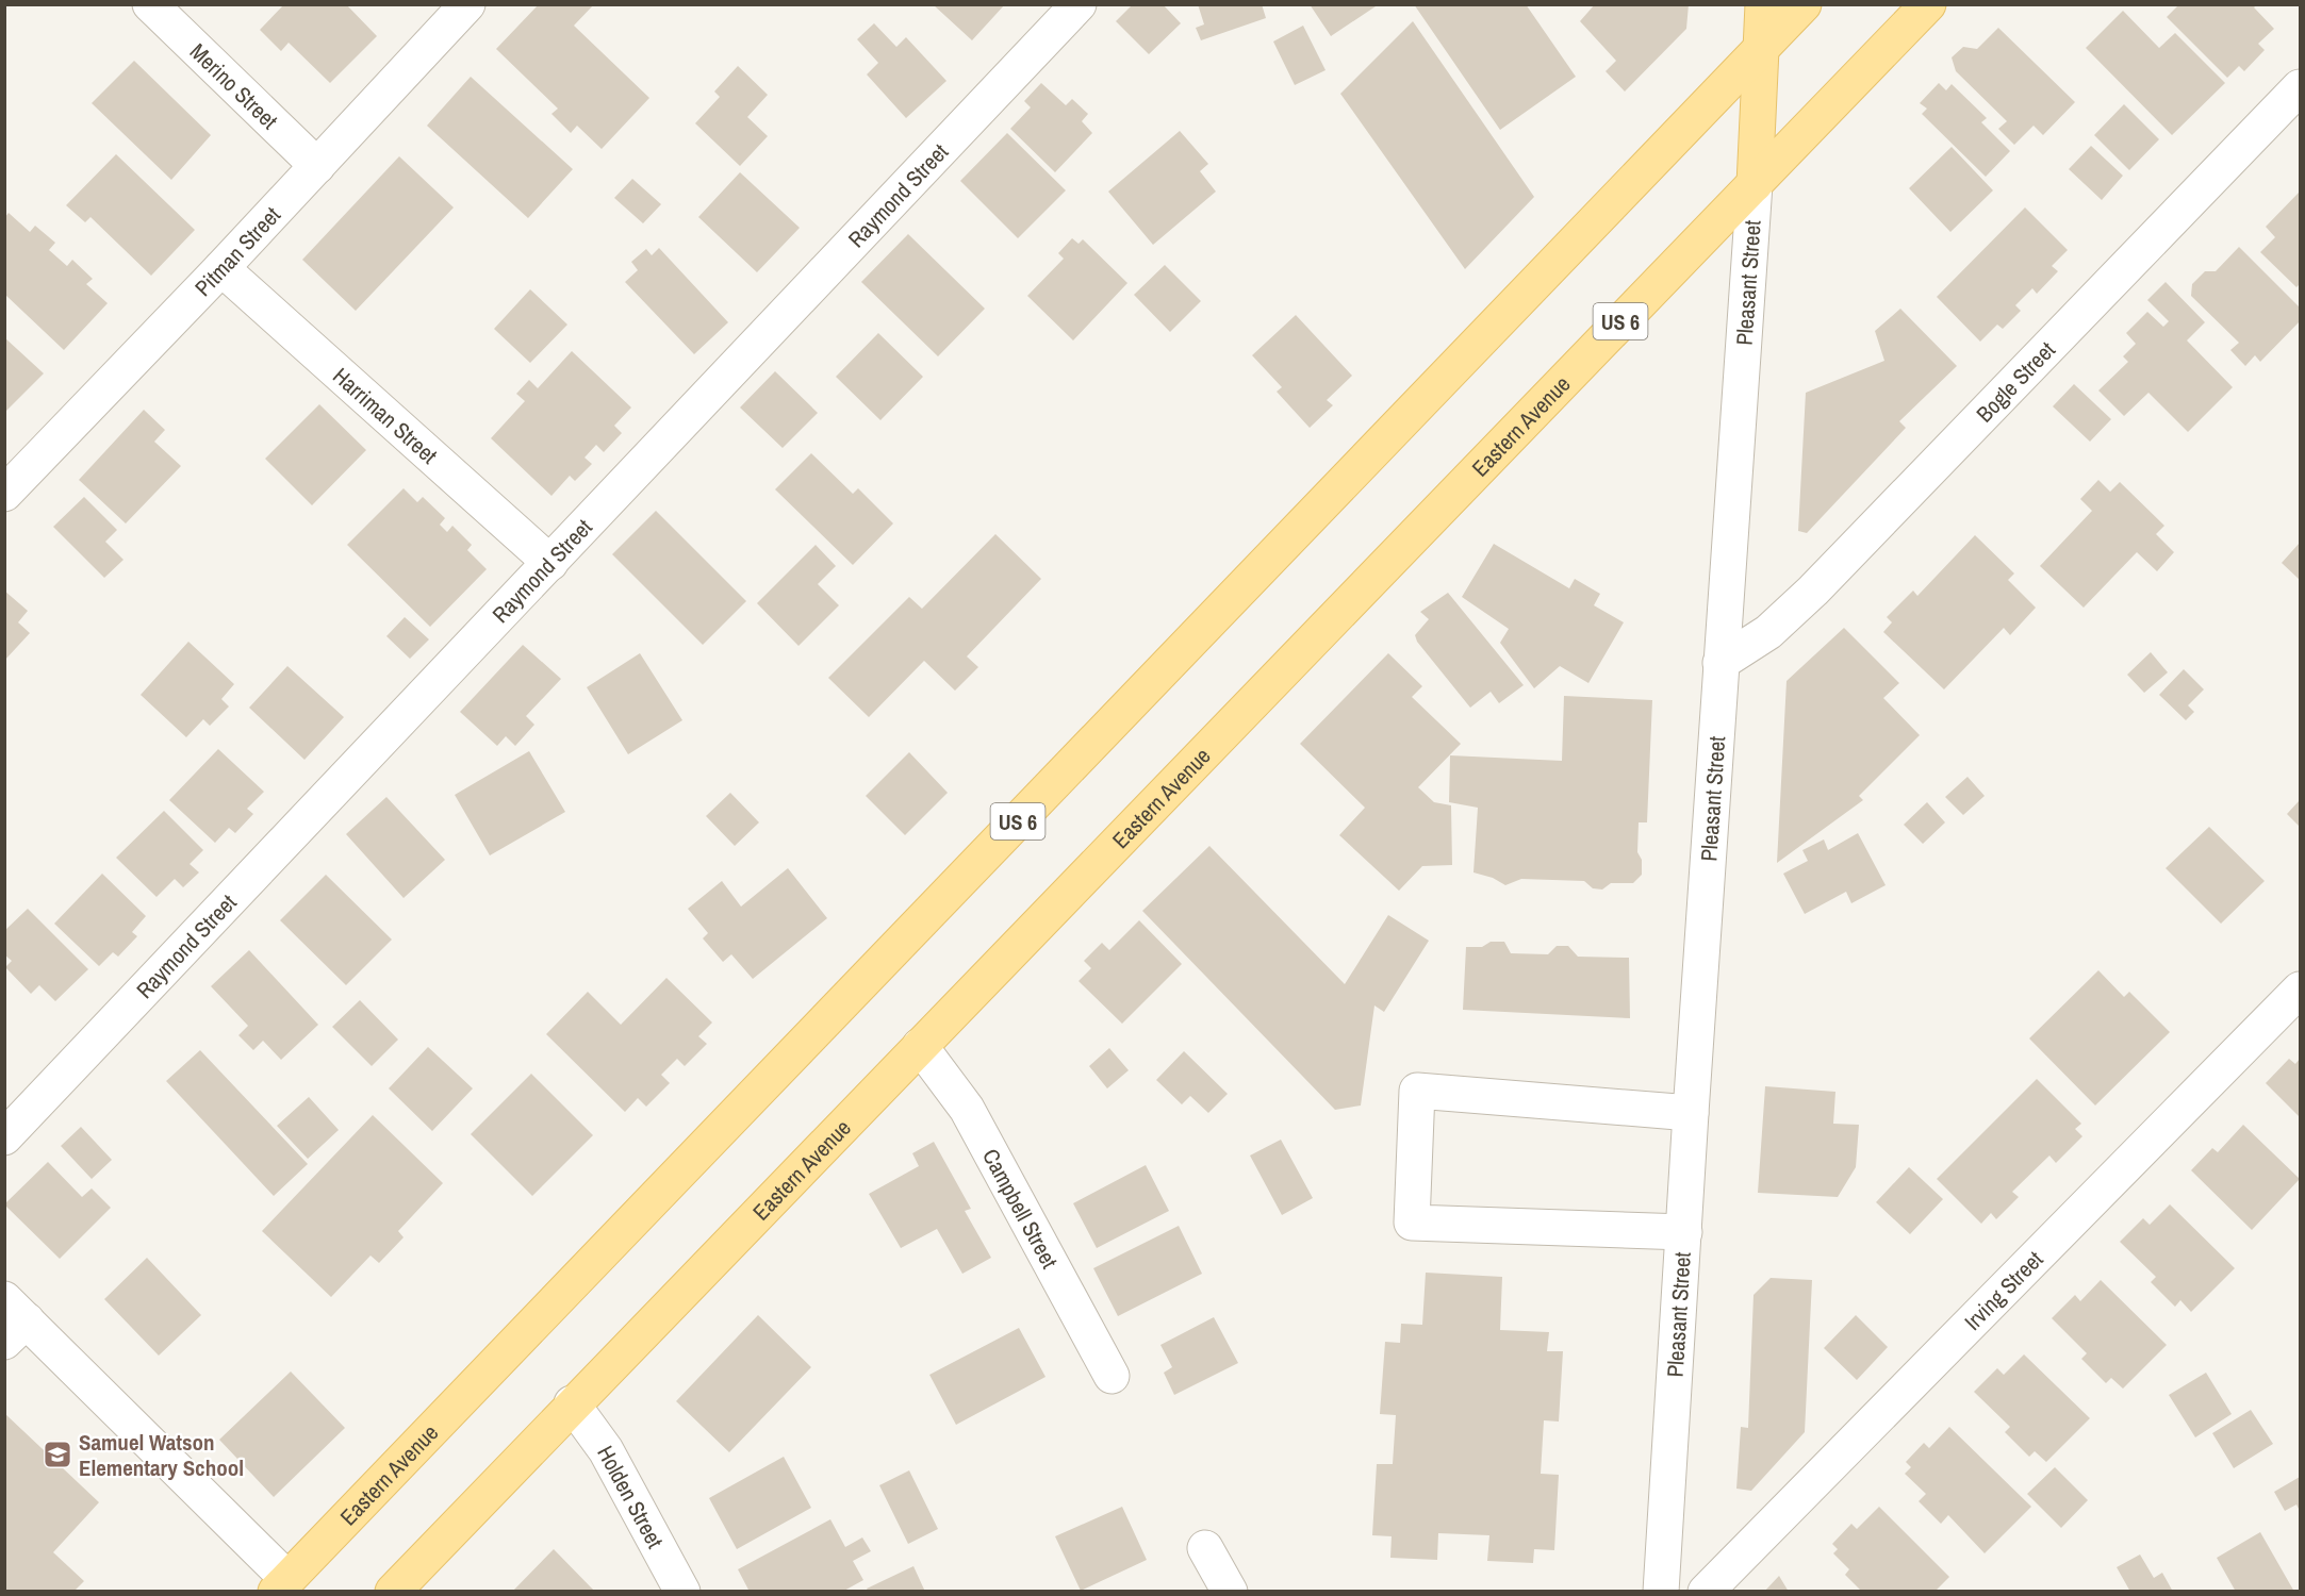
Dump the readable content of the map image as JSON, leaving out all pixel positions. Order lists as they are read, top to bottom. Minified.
{"streets":{"main road":["Pleasant Street","US 6","Eastern Avenue"],"street":["Merino Street","Raymond Street","Pitman Street","Bogle Street","Harriman Street","Campbell Street","Irving Street","Holden Street"]},"crossings":[["Merino Street","Pitman Street"],["Raymond Street","Harriman Street"],["Pitman Street","Harriman Street"],["Pleasant Street","Bogle Street"],["Pleasant Street","Eastern Avenue"],["Eastern Avenue","Campbell Street"],["Eastern Avenue","Holden Street"]],"places":{"school or university":["Samuel Watson Elementary School"]}}
